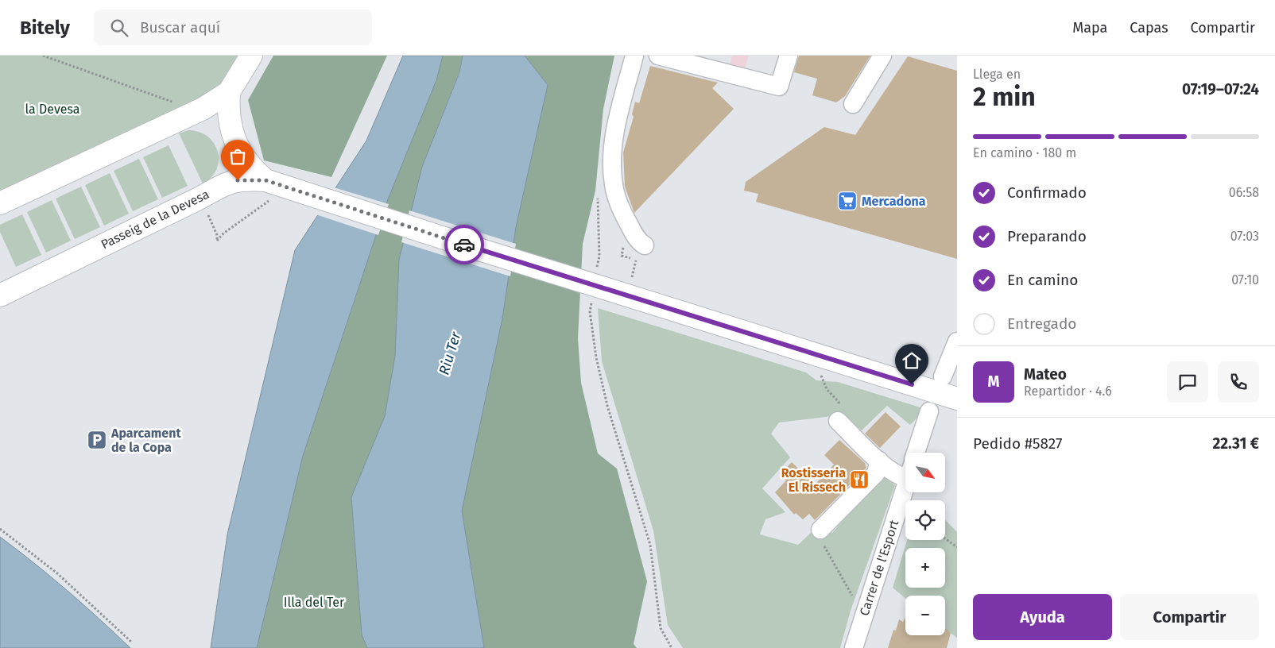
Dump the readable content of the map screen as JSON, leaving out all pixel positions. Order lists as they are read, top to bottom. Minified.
{"streets":{"main road":["Passeig de la Devesa"],"street":["Carrer de l'Esport"]},"water":["Riu Ter"],"parks":["la Devesa","Illa del Ter"],"places":{"supermarket":["Mercadona"],"parking":["Aparcament de la Copa"],"restaurant":["Rostisseria El Rissech"]},"north":"bottom right","page":{"header":"Bitely","search":"Buscar aquí","nav":["Mapa","Capas","Compartir"],"heading":["2 min","Llega en","07:19–07:24"],"panel":["Mateo","Repartidor · 4.6","Pedido #5827","22.31 €"],"bar":"En camino · 180 m","list":[["Confirmado","06:58"],["Preparando","07:03"],["En camino","07:10"],"Entregado"],"round":"M","map_buttons":["+","−"],"buttons":["Ayuda","Compartir"]}}
